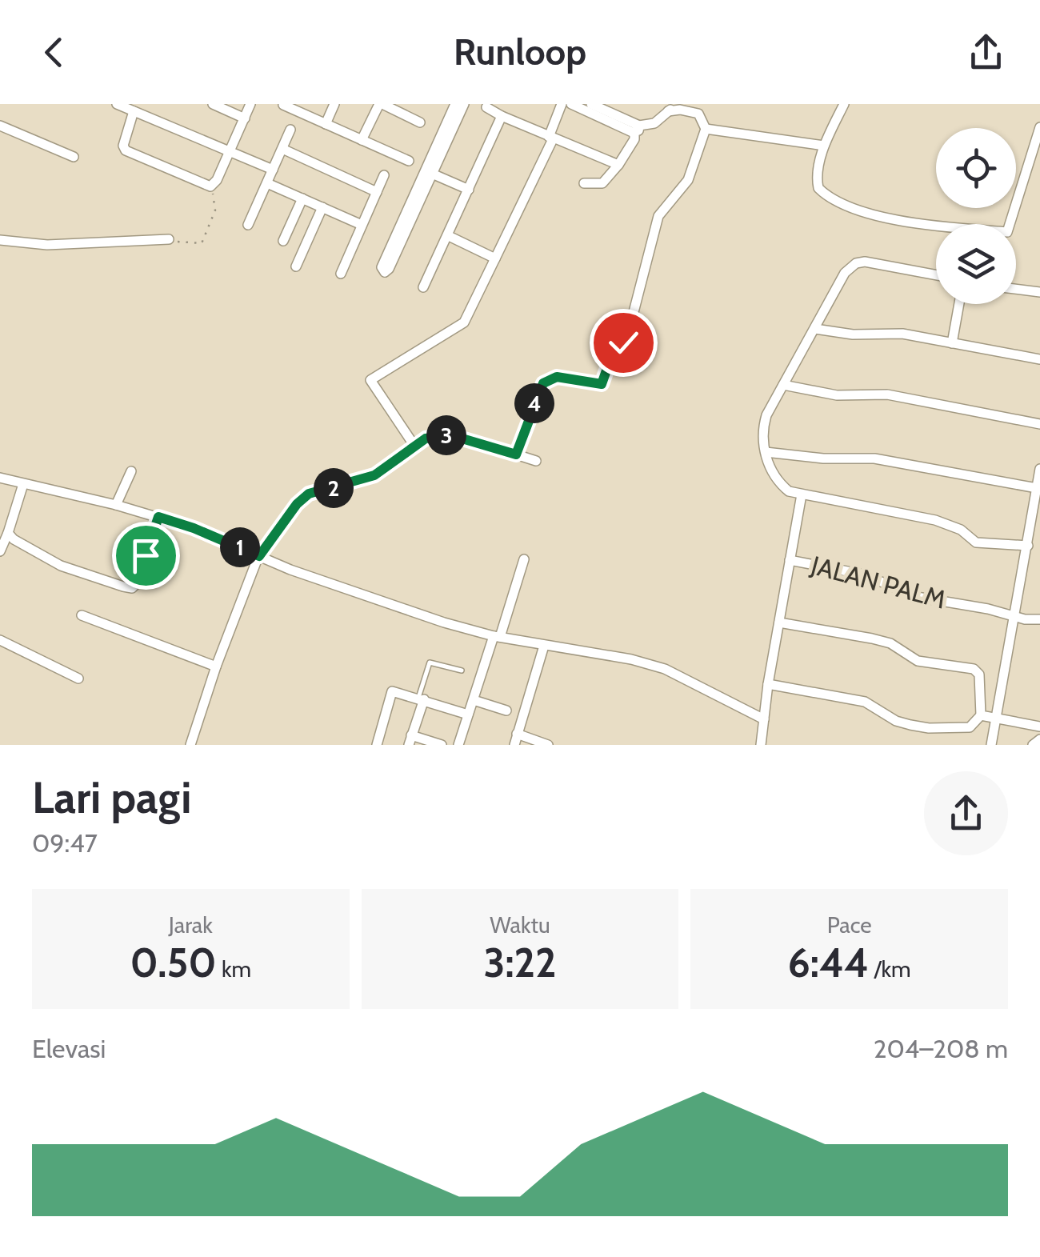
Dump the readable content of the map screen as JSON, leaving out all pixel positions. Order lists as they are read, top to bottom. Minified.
{"streets":{"street":["JALAN PALM"]},"page":{"header":"Runloop","pins":["4","3","2","1"],"heading":["Lari pagi","09:47"],"stats":[["Jarak","0.50 km"],["Waktu","3:22"],["Pace","6:44 /km"]],"chart":["Elevasi","204–208 m"]}}
